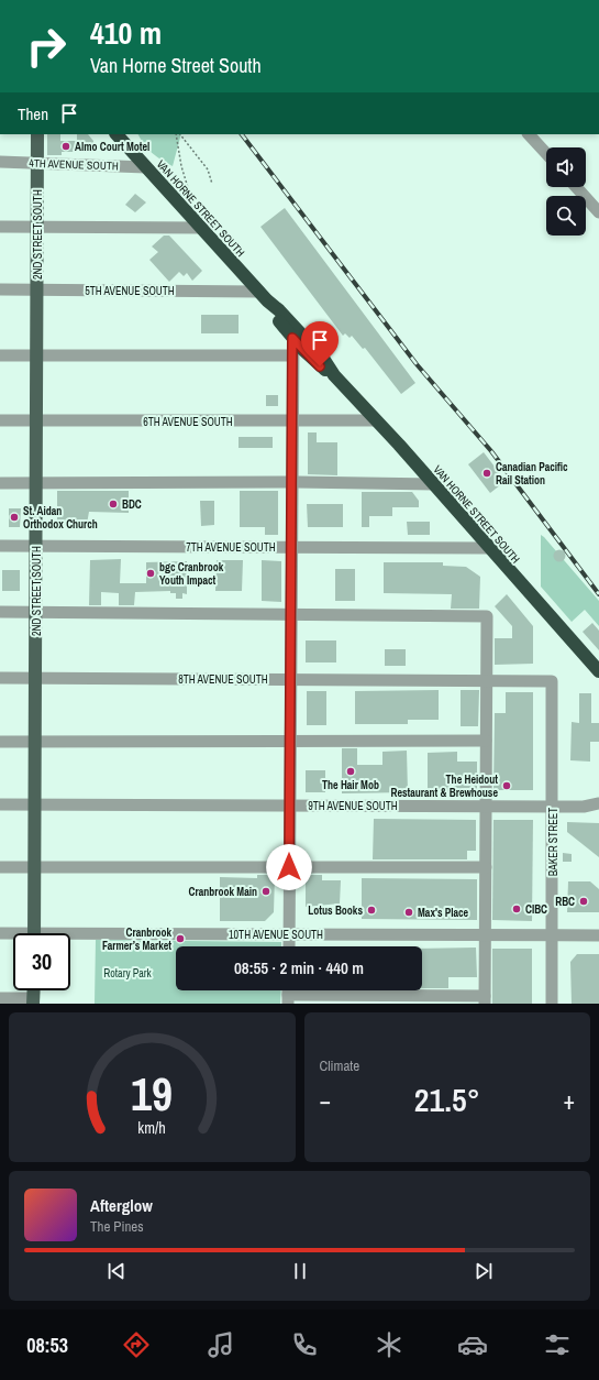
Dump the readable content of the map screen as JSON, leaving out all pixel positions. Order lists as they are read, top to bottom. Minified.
{"streets":{"highway":["VAN HORNE STREET SOUTH"],"main road":["2ND STREET SOUTH"],"street":["4TH AVENUE SOUTH","5TH AVENUE SOUTH","6TH AVENUE SOUTH","7TH AVENUE SOUTH","8TH AVENUE SOUTH","9TH AVENUE SOUTH","BAKER STREET","10TH AVENUE SOUTH"]},"crossings":[["4TH AVENUE SOUTH","VAN HORNE STREET SOUTH"],["4TH AVENUE SOUTH","2ND STREET SOUTH"],["VAN HORNE STREET SOUTH","5TH AVENUE SOUTH"],["VAN HORNE STREET SOUTH","6TH AVENUE SOUTH"],["VAN HORNE STREET SOUTH","7TH AVENUE SOUTH"],["2ND STREET SOUTH","5TH AVENUE SOUTH"],["2ND STREET SOUTH","6TH AVENUE SOUTH"],["2ND STREET SOUTH","7TH AVENUE SOUTH"],["2ND STREET SOUTH","8TH AVENUE SOUTH"],["2ND STREET SOUTH","9TH AVENUE SOUTH"],["8TH AVENUE SOUTH","BAKER STREET"],["9TH AVENUE SOUTH","BAKER STREET"],["BAKER STREET","10TH AVENUE SOUTH"]],"parks":["Rotary Park"],"places":["Almo Court Motel","Canadian Pacific Rail Station","BDC","St. Aidan Orthodox Church","bgc Cranbrook Youth Impact","The Hair Mob","The Heidout Restaurant & Brewhouse","Cranbrook Main","RBC","CIBC","Lotus Books","Max's Place","Cranbrook Farmer’s Market"],"page":{"turn":["410 m","Van Horne Street South"],"then":"Then","limit":"30","trip":"08:55 · 2 min · 440 m","tile":"Climate","heat":["−","21.5°","+"],"song":["Afterglow","The Pines"],"tabs":"08:53","gauge":["19","km/h"]}}
